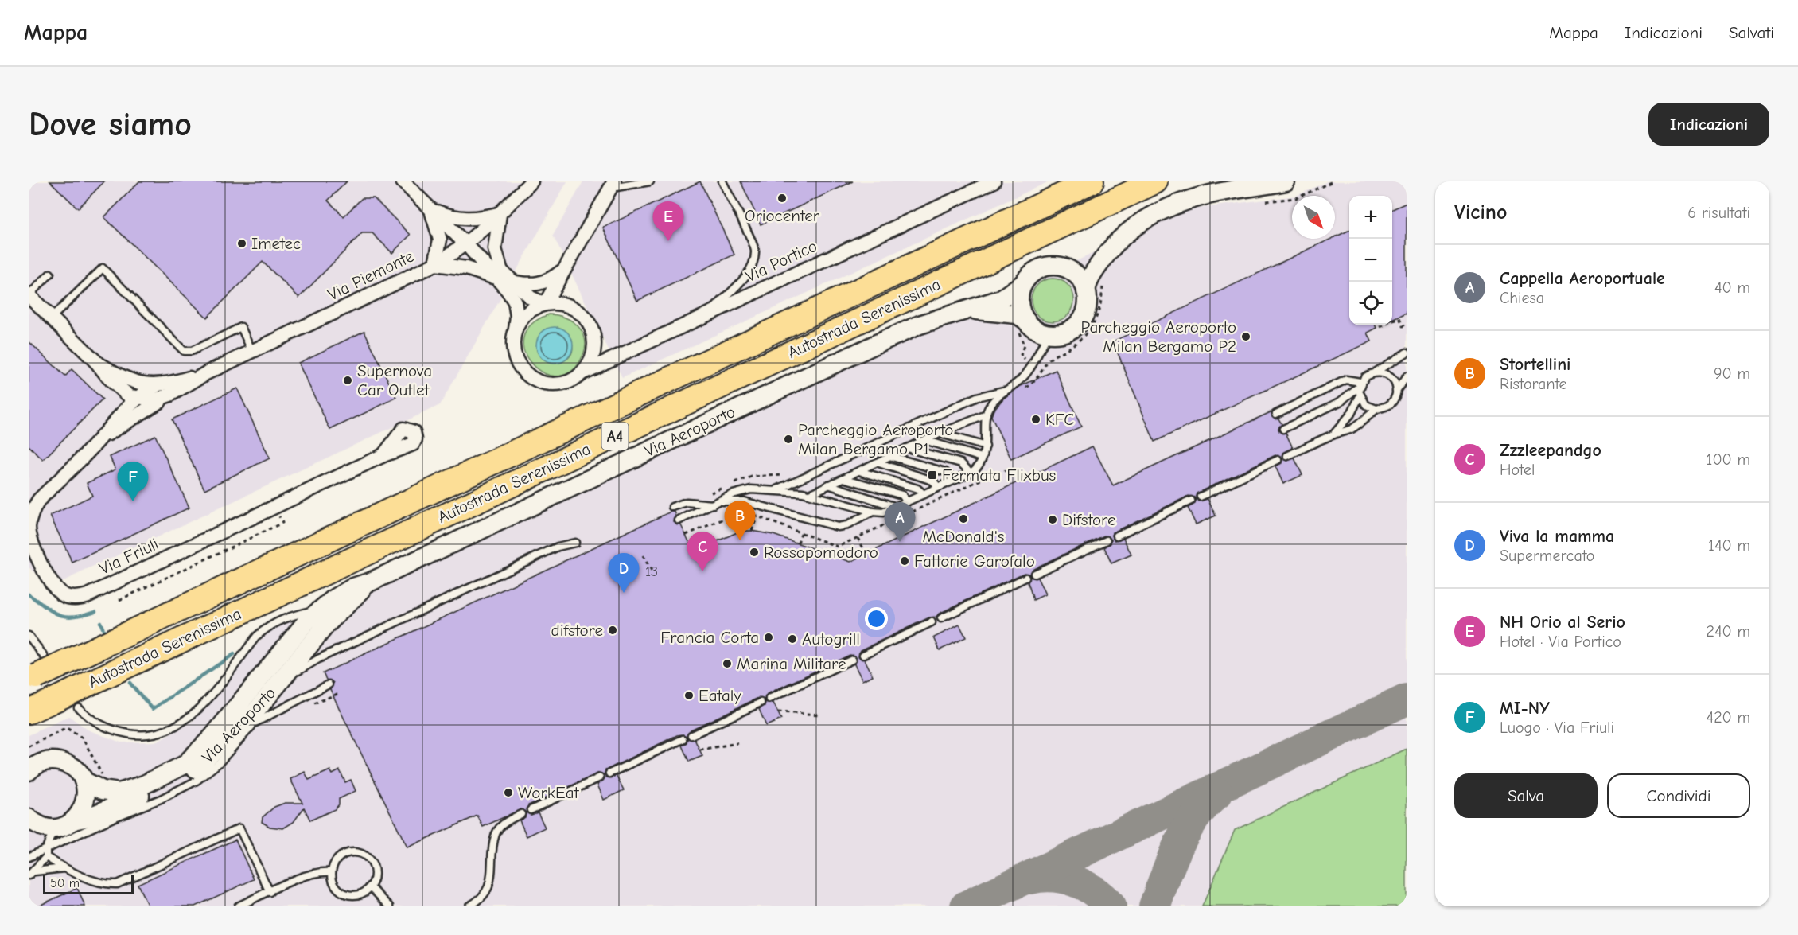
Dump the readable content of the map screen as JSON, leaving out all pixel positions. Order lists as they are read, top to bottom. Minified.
{"streets":{"highway":["Autostrada Serenissima","A4"],"main road":["Via Aeroporto"],"street":["Via Portico","Via Piemonte","Via Friuli"]},"crossings":[["Via Piemonte","Via Friuli"]],"places":{"other":["Oriocenter","Imetec","Parcheggio Aeroporto Milan Bergamo P2","Supernova Car Outlet","KFC","Parcheggio Aeroporto Milan Bergamo P1","McDonald's","Difstore","Rossopomodoro","Fattorie Garofalo","difstore","Francia Corta","Autogrill","Marina Militare","Eataly","WorkEat"],"transit":["Fermata Flixbus"]},"house_numbers":["13"],"scale_bar":"50 m","north":"bottom right","page":{"header":"Mappa","nav":["Mappa","Indicazioni","Salvati"],"buttons":["Indicazioni",["Salva","Condividi"]],"title":"Dove siamo","heading":["Vicino","6 risultati"],"map_buttons":["+","−"],"pins":["E","F","B","A","C","D"],"list":[{"mark":"A","name":"Cappella Aeroportuale","note":"Chiesa","value":"40 m"},{"mark":"B","name":"Stortellini","note":"Ristorante","value":"90 m"},{"mark":"C","name":"Zzzleepandgo","note":"Hotel","value":"100 m"},{"mark":"D","name":"Viva la mamma","note":"Supermercato","value":"140 m"},{"mark":"E","name":"NH Orio al Serio","note":"Hotel · Via Portico","value":"240 m"},{"mark":"F","name":"MI-NY","note":"Luogo · Via Friuli","value":"420 m"}],"scale":"50 m"}}
